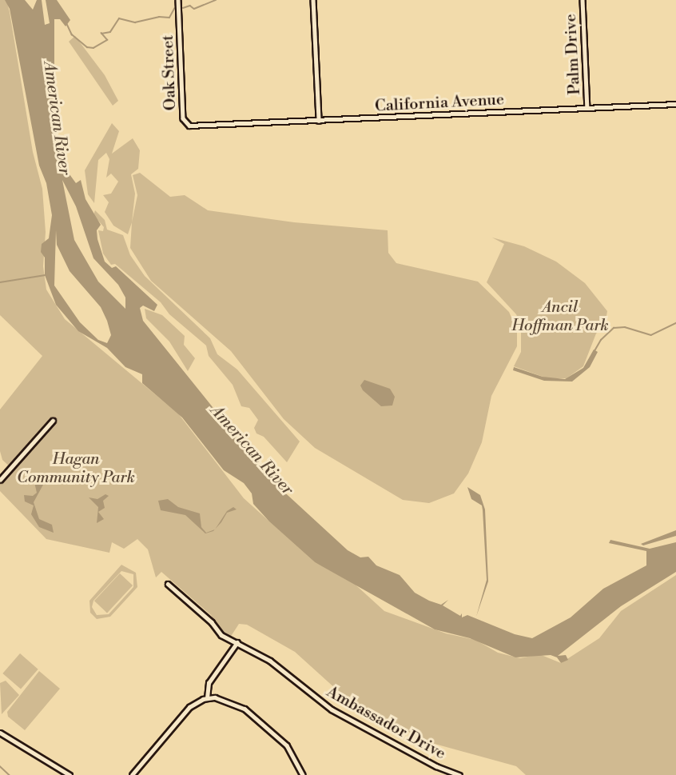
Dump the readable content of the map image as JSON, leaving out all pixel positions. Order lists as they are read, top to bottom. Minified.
{"streets":{"street":["Palm Drive","Oak Street","California Avenue","Ambassador Drive"]},"crossings":[["Palm Drive","California Avenue"],["Oak Street","California Avenue"]],"water":["American River"],"parks":["Ancil Hoffman Park","Hagan Community Park"]}
